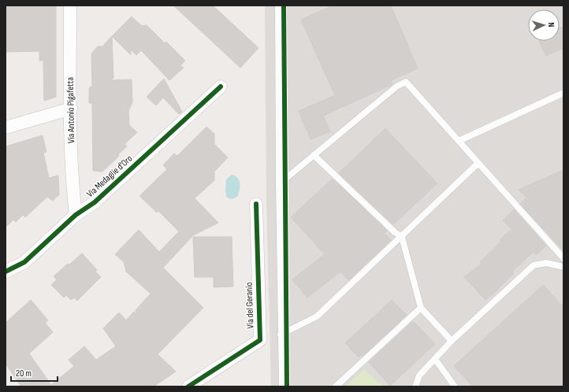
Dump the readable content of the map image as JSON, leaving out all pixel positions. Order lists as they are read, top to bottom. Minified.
{"streets":{"street":["Via Antonio Pigafetta","Via Medaglie d'Oro","Via del Geranio"]},"crossings":[["Via Antonio Pigafetta","Via Medaglie d'Oro"]],"scale_bar":"20 m","north":"right"}
